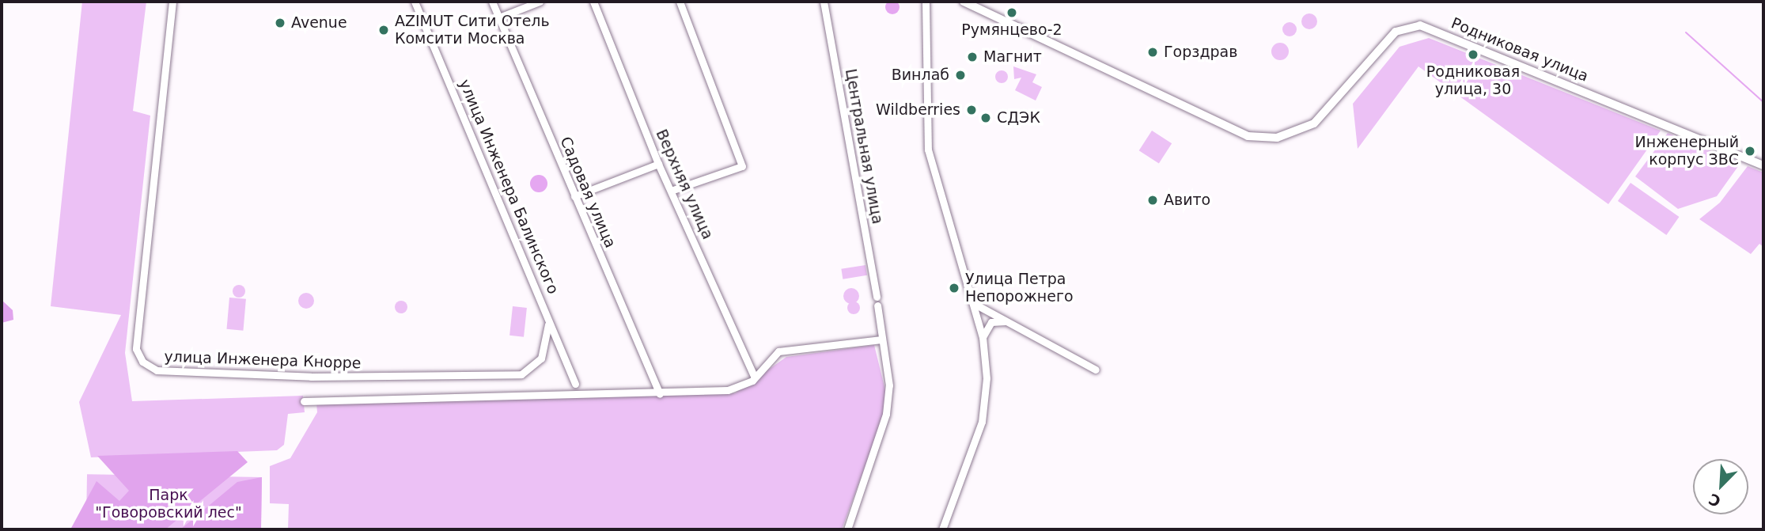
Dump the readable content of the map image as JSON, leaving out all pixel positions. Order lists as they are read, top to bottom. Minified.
{"streets":{"main road":["Родниковая улица"],"street":["Центральная улица","Верхняя улица","улица Инженера Балинского","Садовая улица","улица Инженера Кнорре"]},"crossings":[["улица Инженера Балинского","улица Инженера Кнорре"]],"parks":["Парк \"Говоровский лес\""],"places":["Румянцево-2","Avenue","AZIMUT Сити Отель Комсити Москва","Горздрав","Родниковая улица, 30","Магнит","Винлаб","Wildberries","СДЭК","Инженерный корпус ЗВС","Авито","Улица Петра Непорожнего"],"north":"bottom left"}
